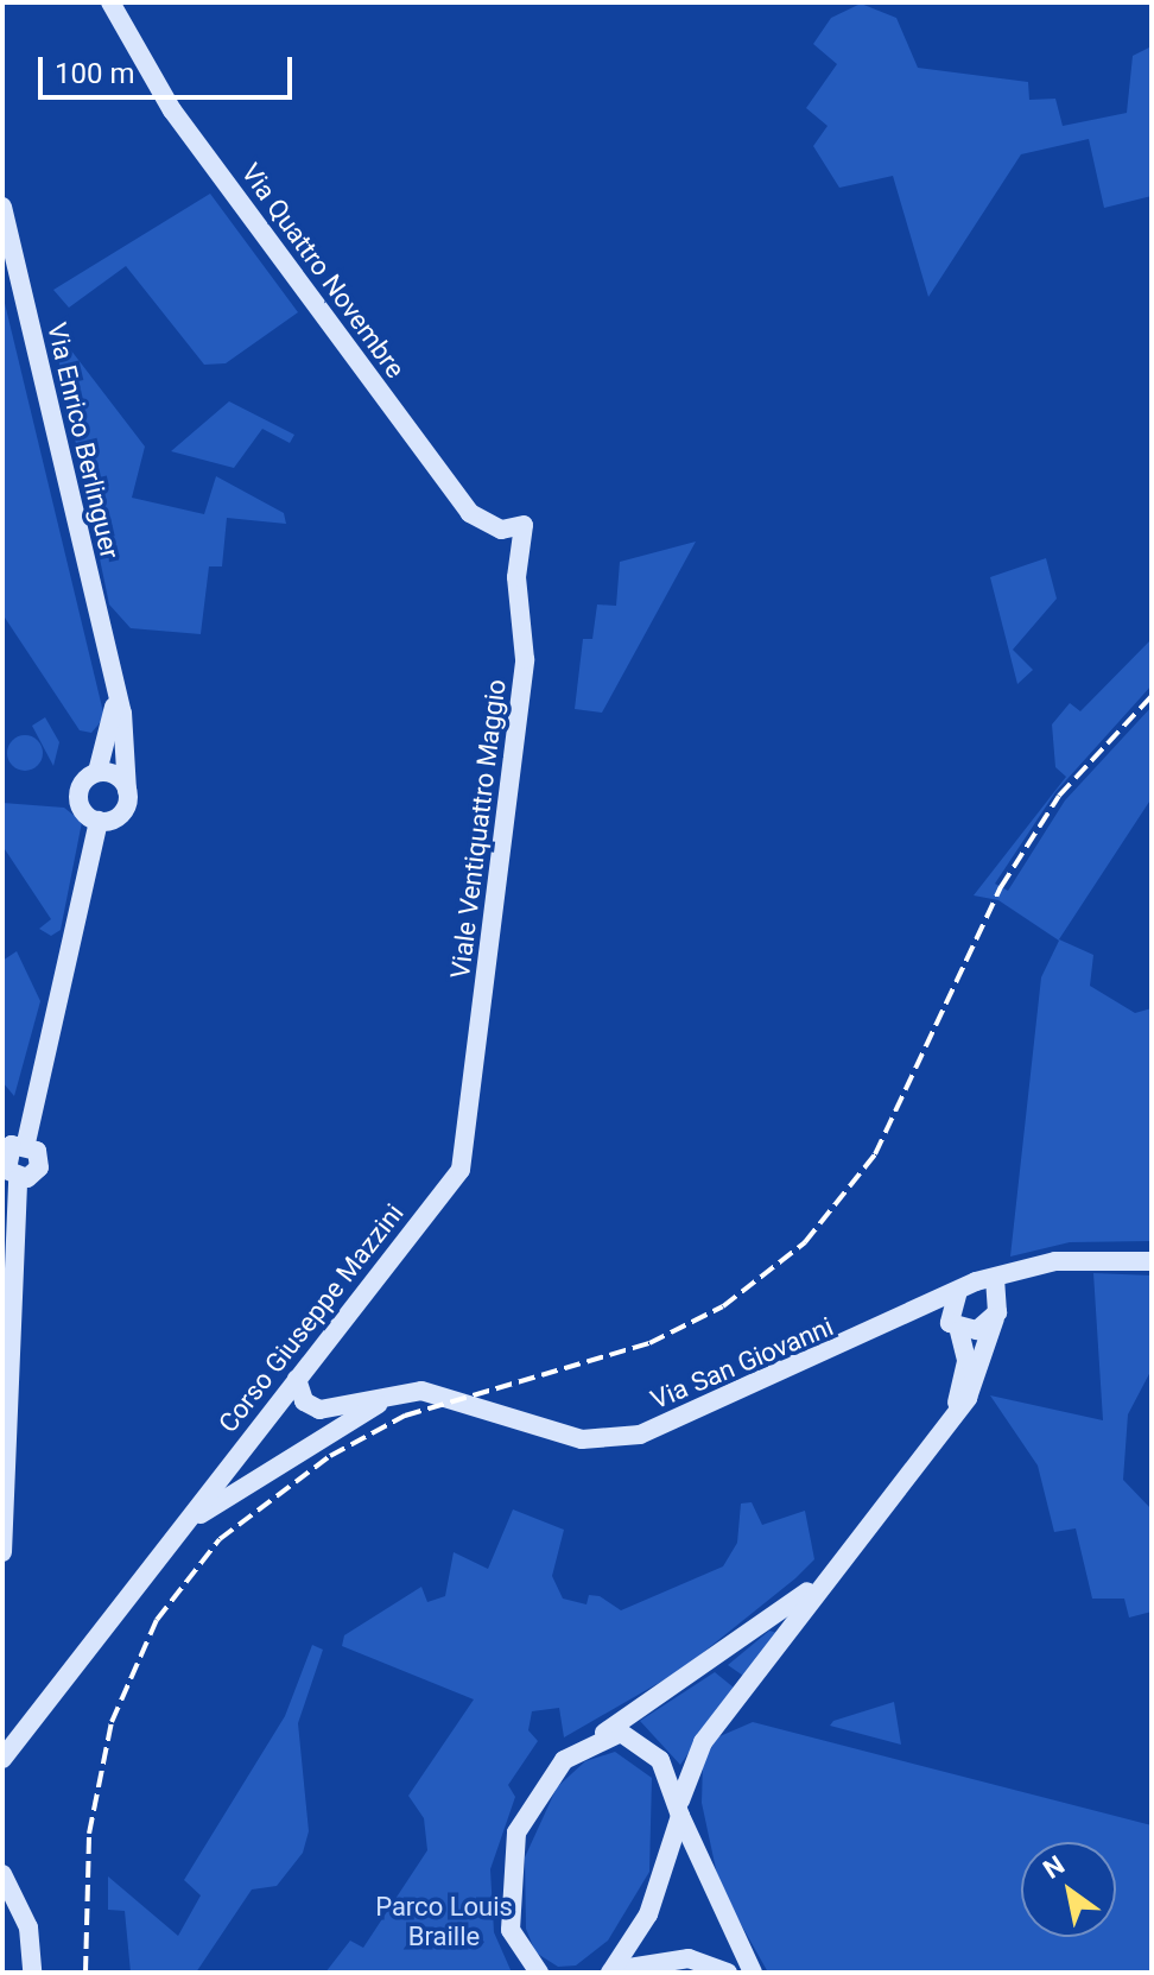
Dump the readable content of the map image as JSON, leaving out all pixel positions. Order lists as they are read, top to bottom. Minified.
{"streets":{"main road":["Via Quattro Novembre","Via Enrico Berlinguer","Viale Ventiquattro Maggio","Corso Giuseppe Mazzini","Via San Giovanni"]},"crossings":[["Via Quattro Novembre","Viale Ventiquattro Maggio"],["Viale Ventiquattro Maggio","Corso Giuseppe Mazzini"],["Corso Giuseppe Mazzini","Via San Giovanni"]],"parks":["Parco Louis Braille"],"scale_bar":"100 m","north":"top left"}
